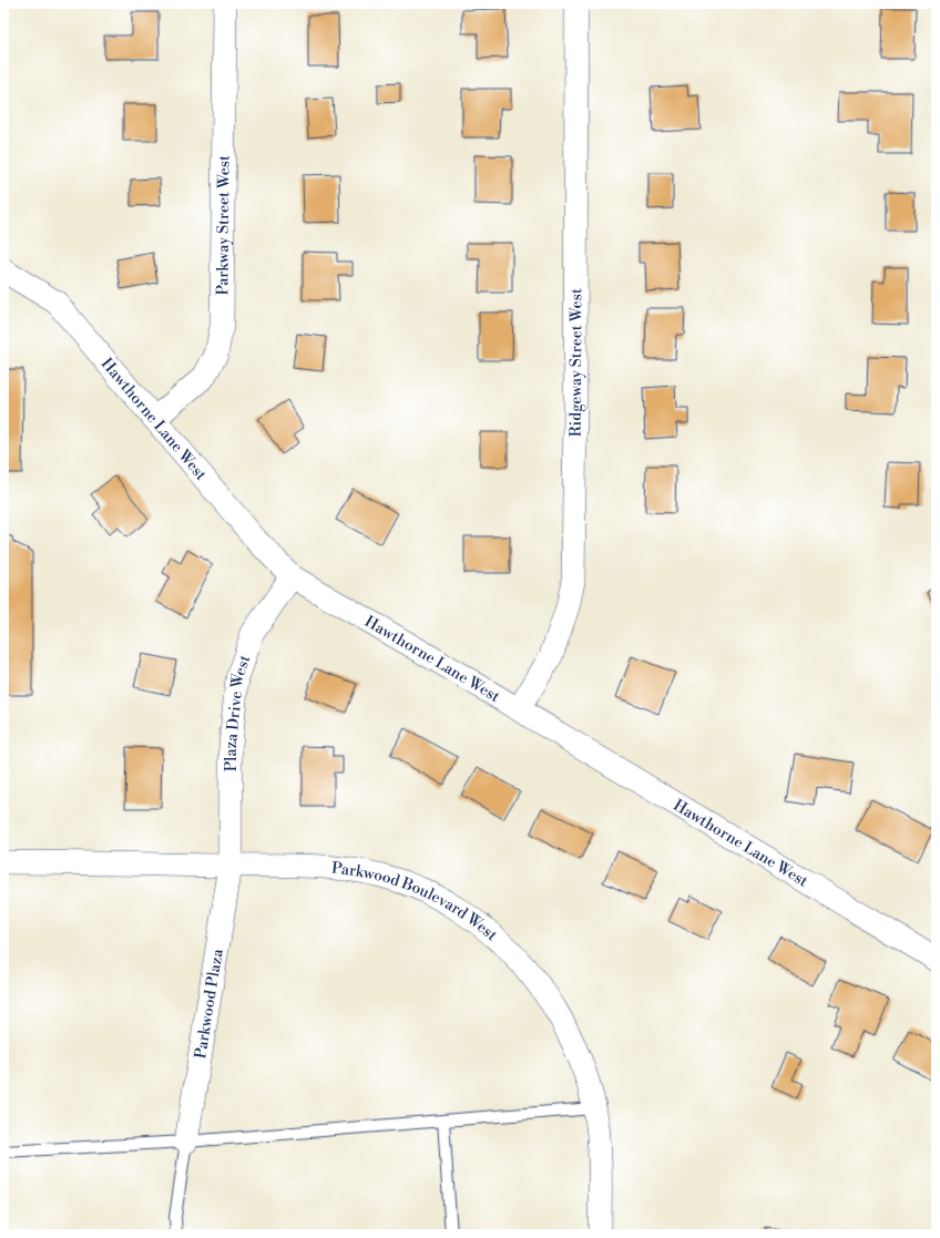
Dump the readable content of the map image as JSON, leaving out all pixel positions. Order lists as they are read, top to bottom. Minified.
{"streets":{"street":["Parkway Street West","Ridgeway Street West","Hawthorne Lane West","Plaza Drive West","Parkwood Boulevard West","Parkwood Plaza"]},"crossings":[["Parkway Street West","Hawthorne Lane West"],["Ridgeway Street West","Hawthorne Lane West"],["Hawthorne Lane West","Plaza Drive West"],["Plaza Drive West","Parkwood Boulevard West"],["Plaza Drive West","Parkwood Plaza"],["Parkwood Boulevard West","Parkwood Plaza"]]}
